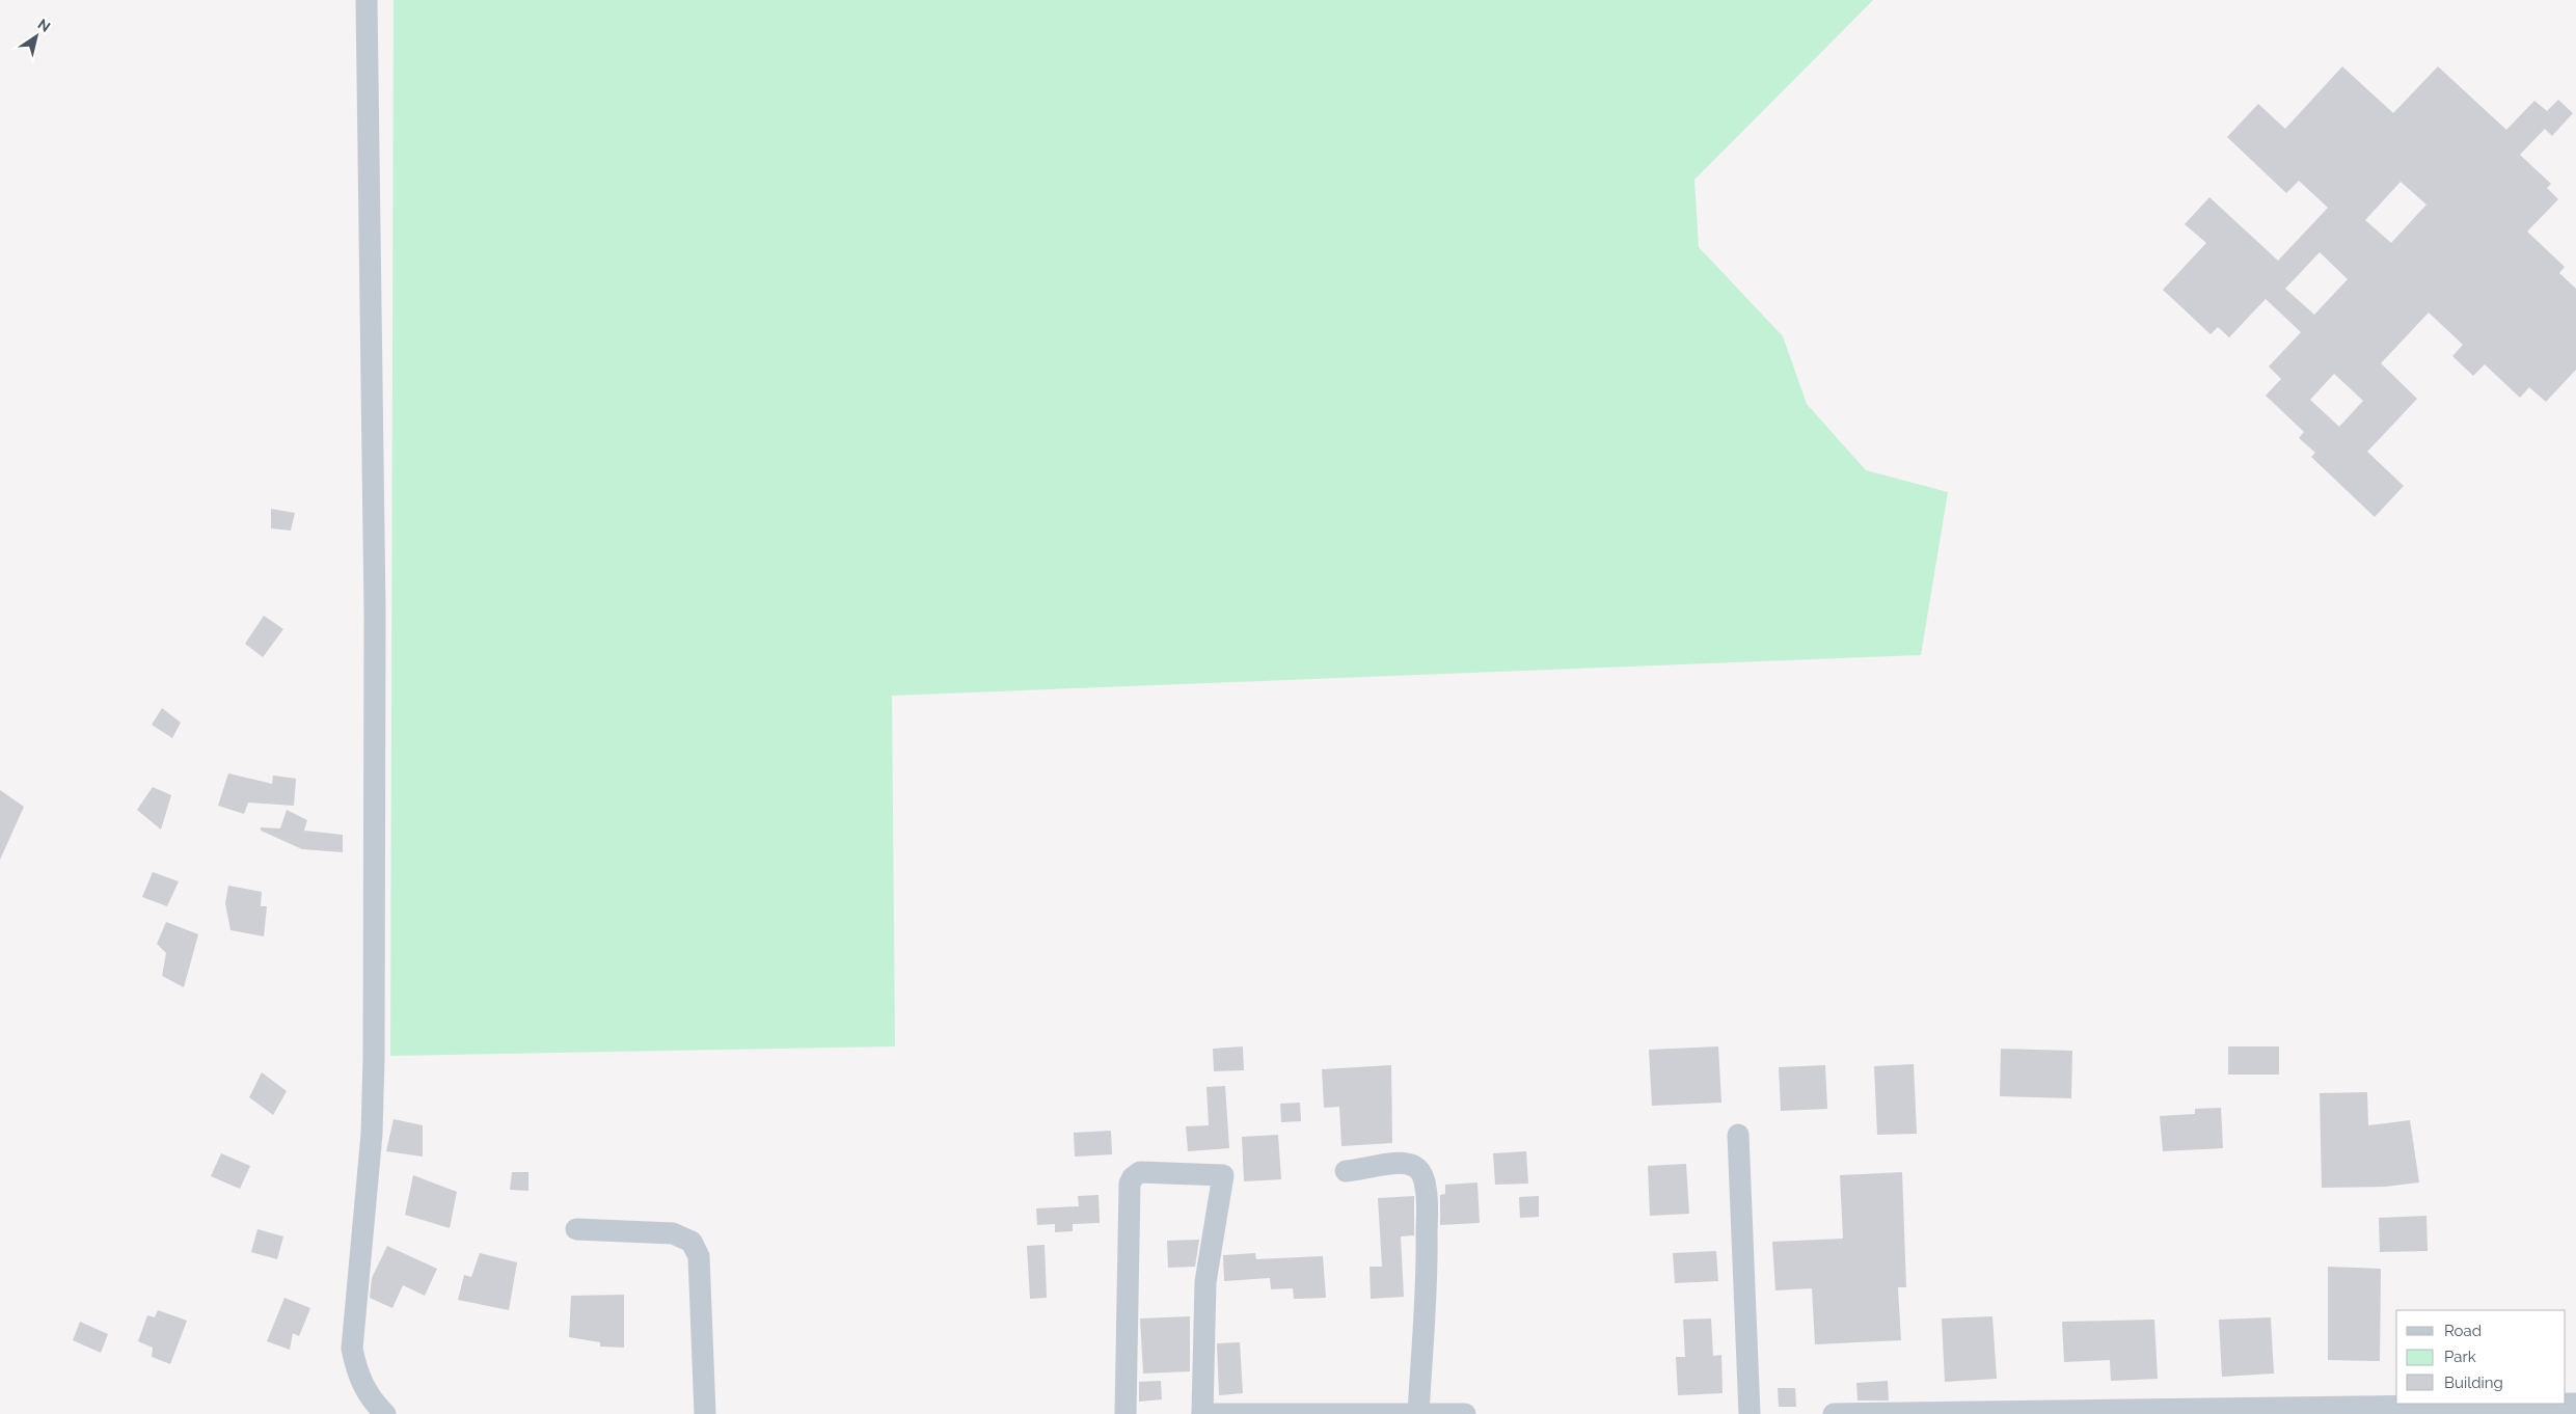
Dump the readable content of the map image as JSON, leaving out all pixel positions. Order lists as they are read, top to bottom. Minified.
{"legend":["Road","Park","Building"],"north":"top right"}
